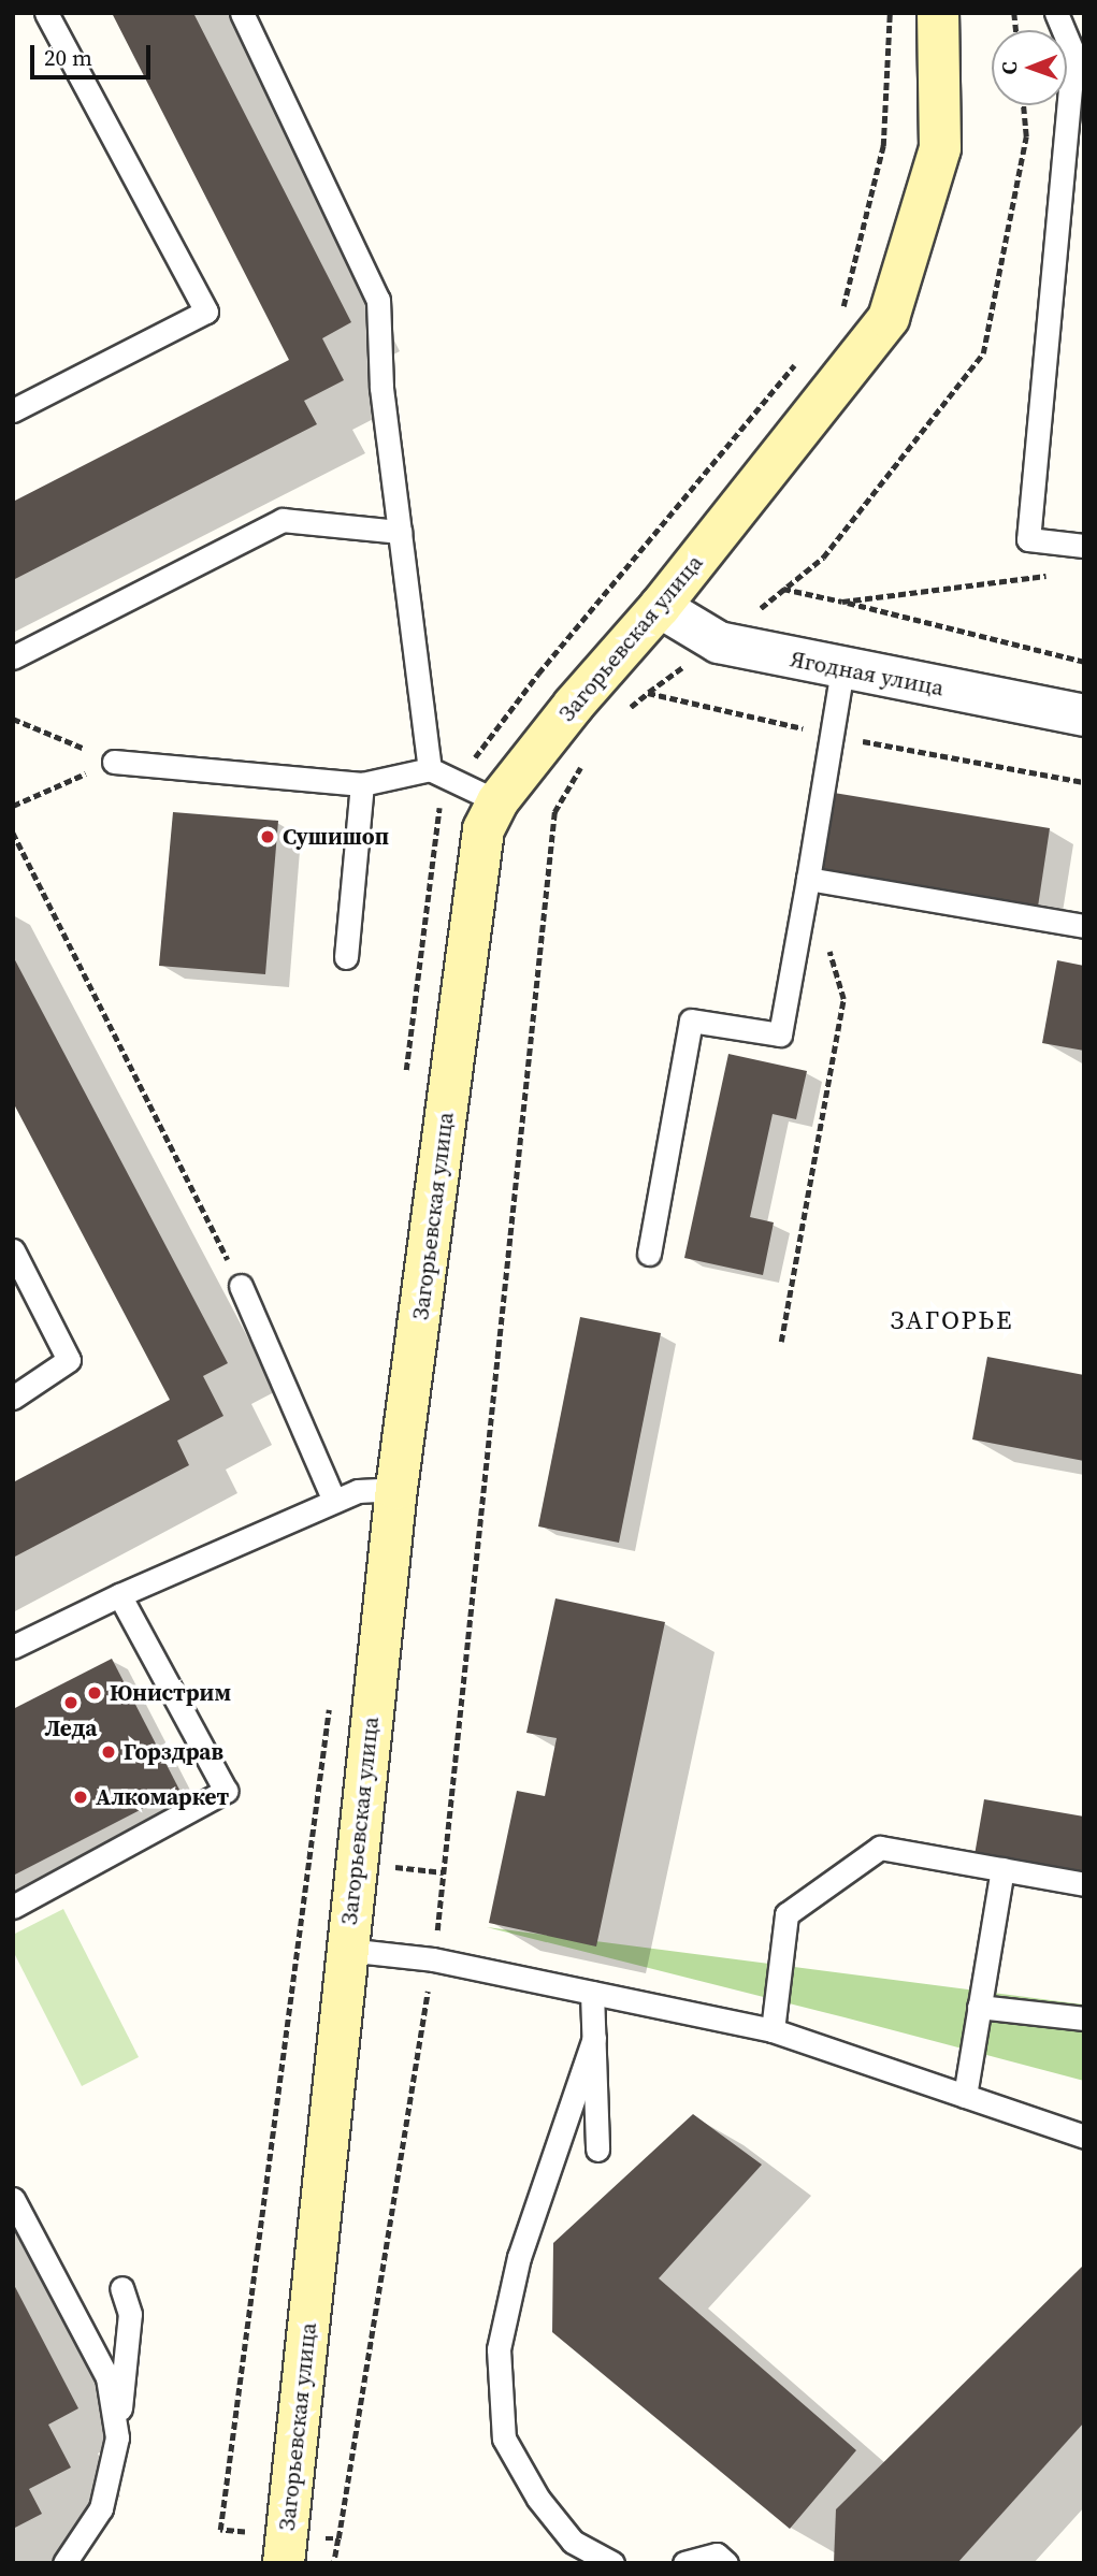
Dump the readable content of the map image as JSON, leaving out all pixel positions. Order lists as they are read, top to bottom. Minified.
{"streets":{"street":["Загорьевская улица","Ягодная улица"]},"crossings":[["Загорьевская улица","Ягодная улица"]],"districts":["ЗАГОРЬЕ"],"places":["Сушишоп","Юнистрим","Леда","Горздрав","Алкомаркет"],"scale_bar":"20 m","north":"left"}
